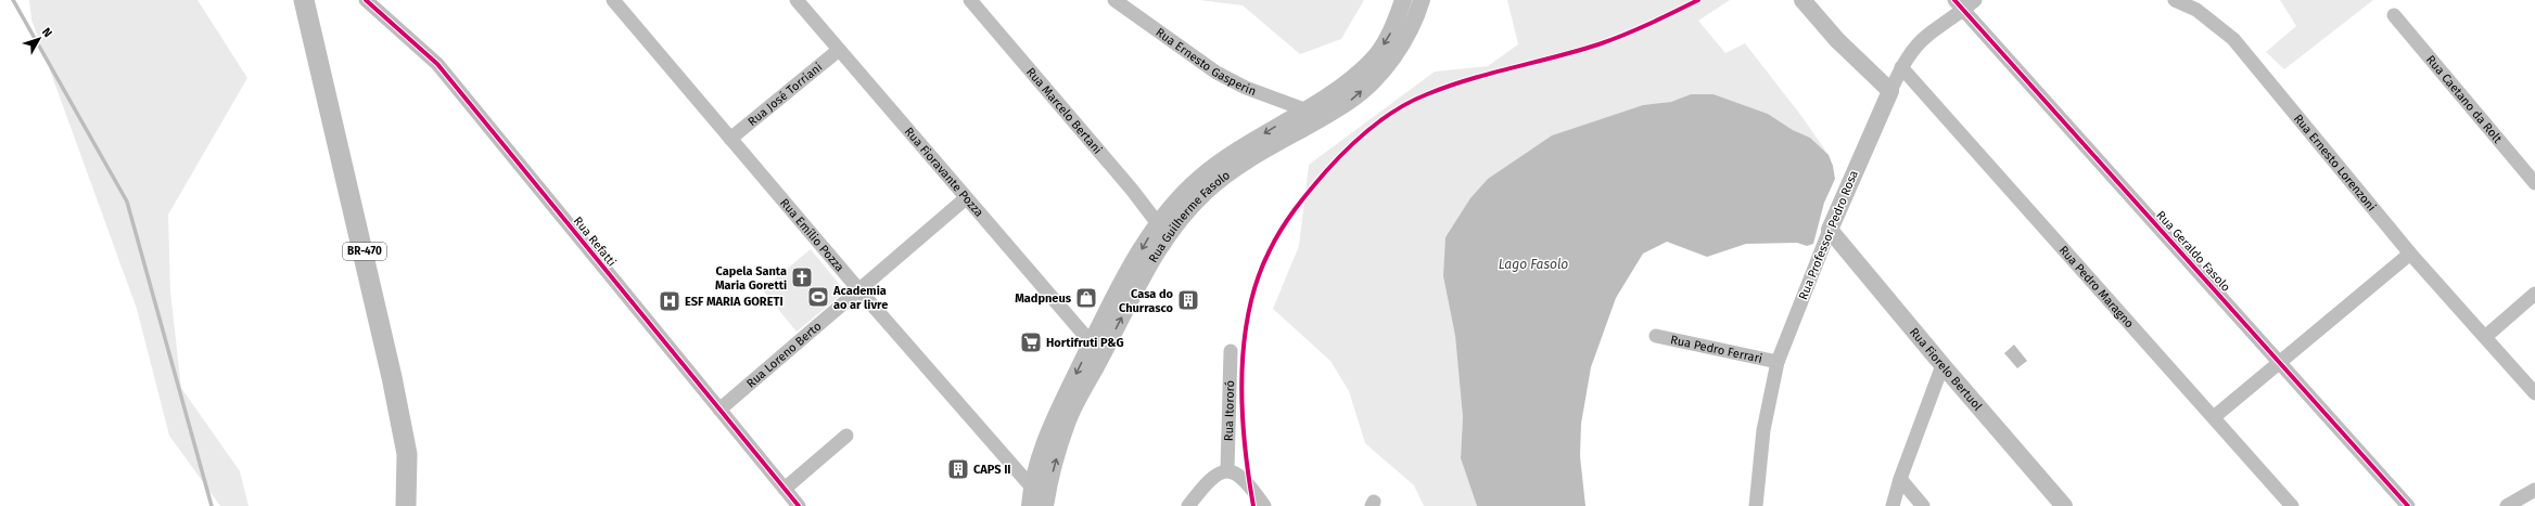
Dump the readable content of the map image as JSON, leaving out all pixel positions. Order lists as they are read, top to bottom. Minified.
{"streets":{"highway":["BR-470"],"main road":["Rua Guilherme Fasolo","Rua Professor Pedro Rosa","Rua Fiorelo Bertuol"],"street":["Rua Ernesto Gasperin","Rua José Torriani","Rua Caetano da Rolt","Rua Marcelo Bertani","Rua Ernesto Lorenzoni","Rua Fioravante Pozza","Rua Emílio Pozza","Rua Refatti","Rua Geraldo Fasolo","Rua Pedro Maragno","Rua Pedro Ferrari","Rua Loreno Berto","Rua Itororó"]},"crossings":[["Rua Ernesto Gasperin","Rua Guilherme Fasolo"],["Rua José Torriani","Rua Fioravante Pozza"],["Rua José Torriani","Rua Emílio Pozza"],["Rua Marcelo Bertani","Rua Guilherme Fasolo"],["Rua Fioravante Pozza","Rua Guilherme Fasolo"],["Rua Fioravante Pozza","Rua Loreno Berto"],["Rua Guilherme Fasolo","Rua Emílio Pozza"],["Rua Emílio Pozza","Rua Loreno Berto"],["Rua Professor Pedro Rosa","Rua Geraldo Fasolo"],["Rua Professor Pedro Rosa","Rua Pedro Maragno"],["Rua Professor Pedro Rosa","Rua Pedro Ferrari"],["Rua Professor Pedro Rosa","Rua Fiorelo Bertuol"],["Rua Refatti","Rua Loreno Berto"]],"water":["Lago Fasolo"],"places":{"church":["Capela Santa Maria Goretti"],"sports":["Academia ao ar livre"],"shop":["Madpneus"],"building":["Casa do Churrasco","CAPS II"],"hospital":["ESF MARIA GORETI"],"supermarket":["Hortifruti P&G"]},"north":"top right"}
